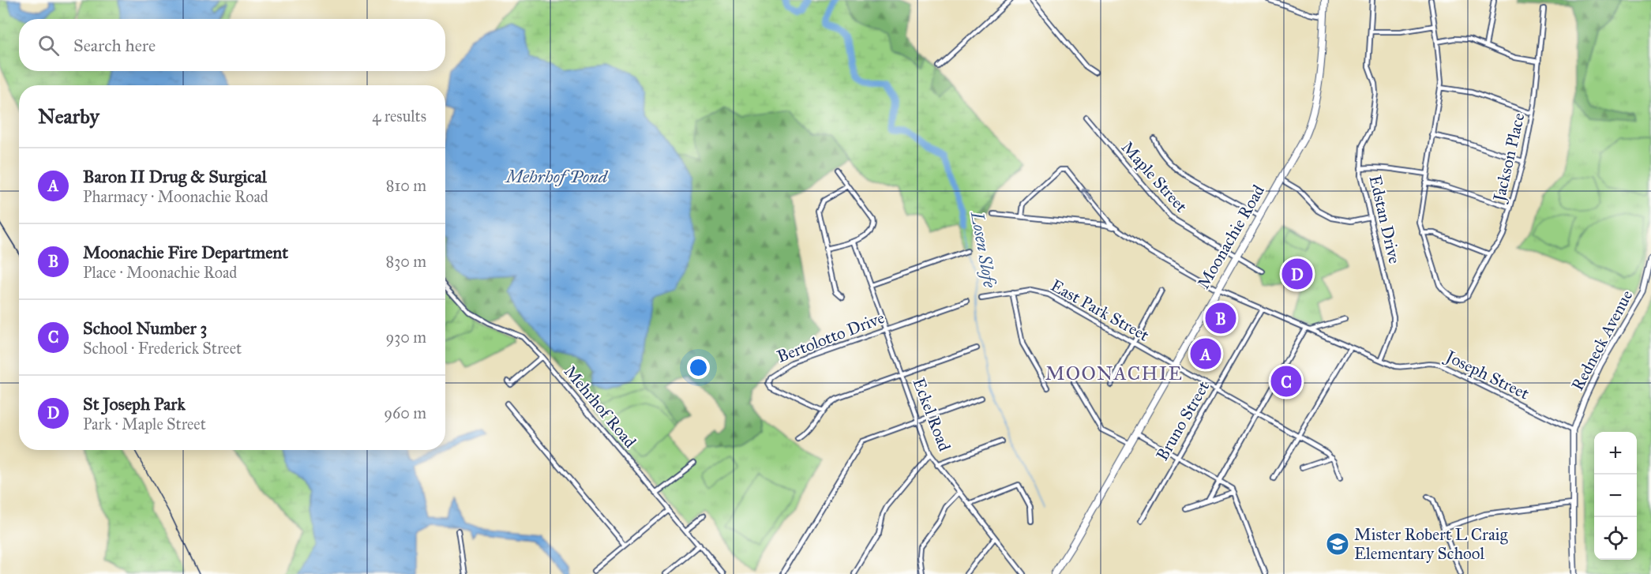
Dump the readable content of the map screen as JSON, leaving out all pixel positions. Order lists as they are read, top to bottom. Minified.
{"streets":{"main road":["Moonachie Road"],"street":["Jackson Place","Maple Street","Edstan Drive","East Park Street","Bertolotto Drive","Redneck Avenue","Joseph Street","Mehrhof Road","Eckel Road","Bruno Street"]},"crossings":[["Maple Street","Moonachie Road"],["Edstan Drive","Joseph Street"],["Moonachie Road","East Park Street"],["Moonachie Road","Joseph Street"],["East Park Street","Bruno Street"],["Bertolotto Drive","Eckel Road"],["Redneck Avenue","Joseph Street"],["Joseph Street","Bruno Street"]],"districts":["MOONACHIE"],"water":["Mehrhof Pond","Losen Slofe"],"places":{"school or university":["Mister Robert L Craig Elementary School"]},"page":{"search":"Search here","heading":["Nearby","4 results"],"list":[{"mark":"A","name":"Baron II Drug & Surgical","note":"Pharmacy · Moonachie Road","value":"810 m"},{"mark":"B","name":"Moonachie Fire Department","note":"Place · Moonachie Road","value":"830 m"},{"mark":"C","name":"School Number 3","note":"School · Frederick Street","value":"930 m"},{"mark":"D","name":"St Joseph Park","note":"Park · Maple Street","value":"960 m"}],"pins":["D","B","A","C"],"map_buttons":["+","−"]}}
